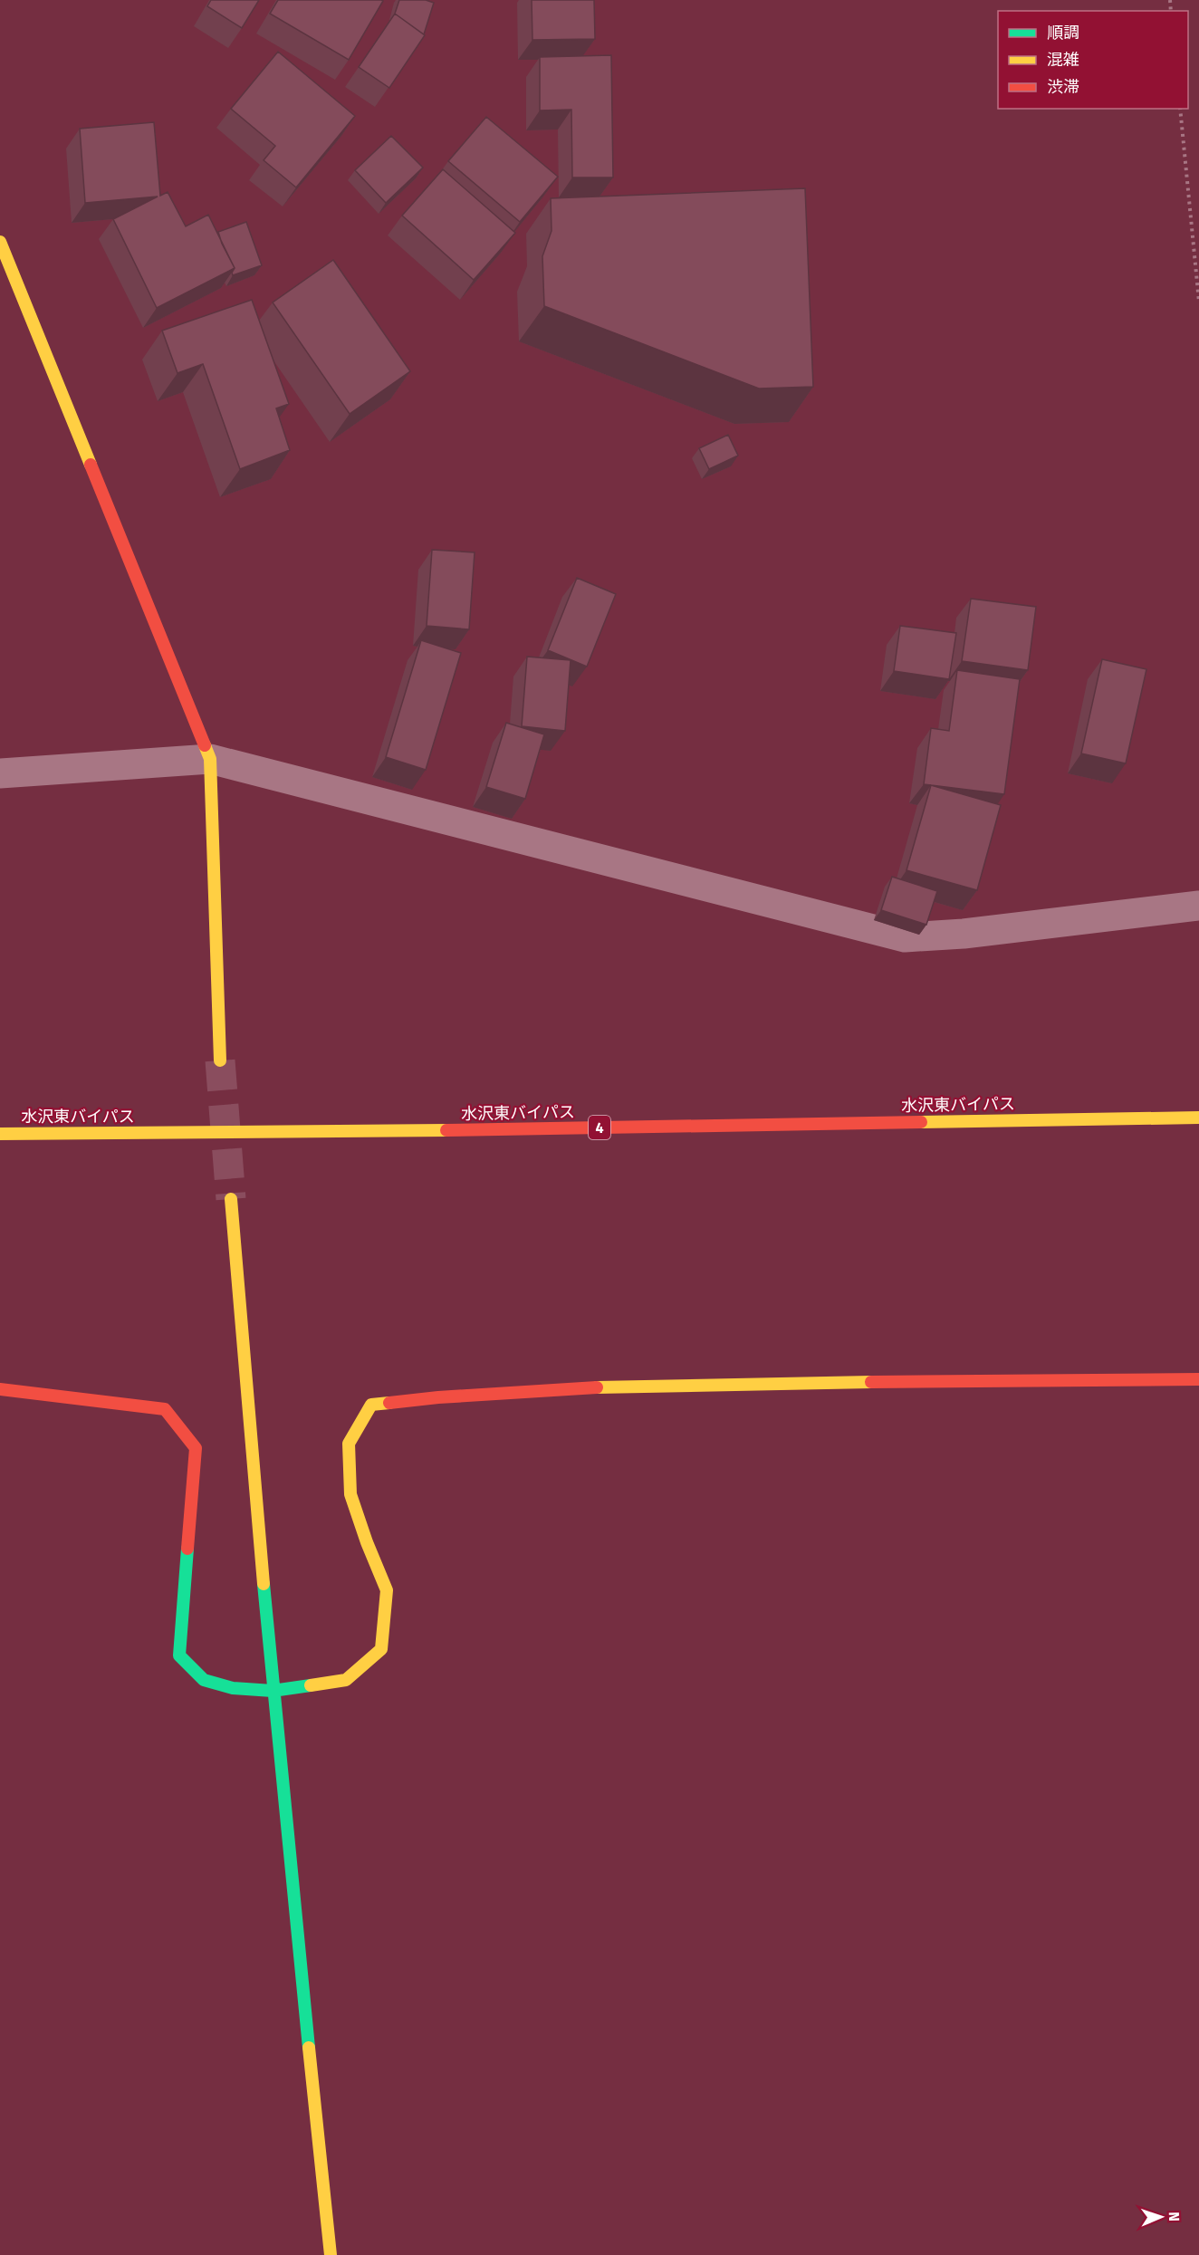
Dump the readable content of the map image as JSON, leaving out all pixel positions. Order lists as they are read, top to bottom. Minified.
{"streets":{"main road":["水沢東バイパス","4"]},"legend":["順調","混雑","渋滞"],"north":"right"}
